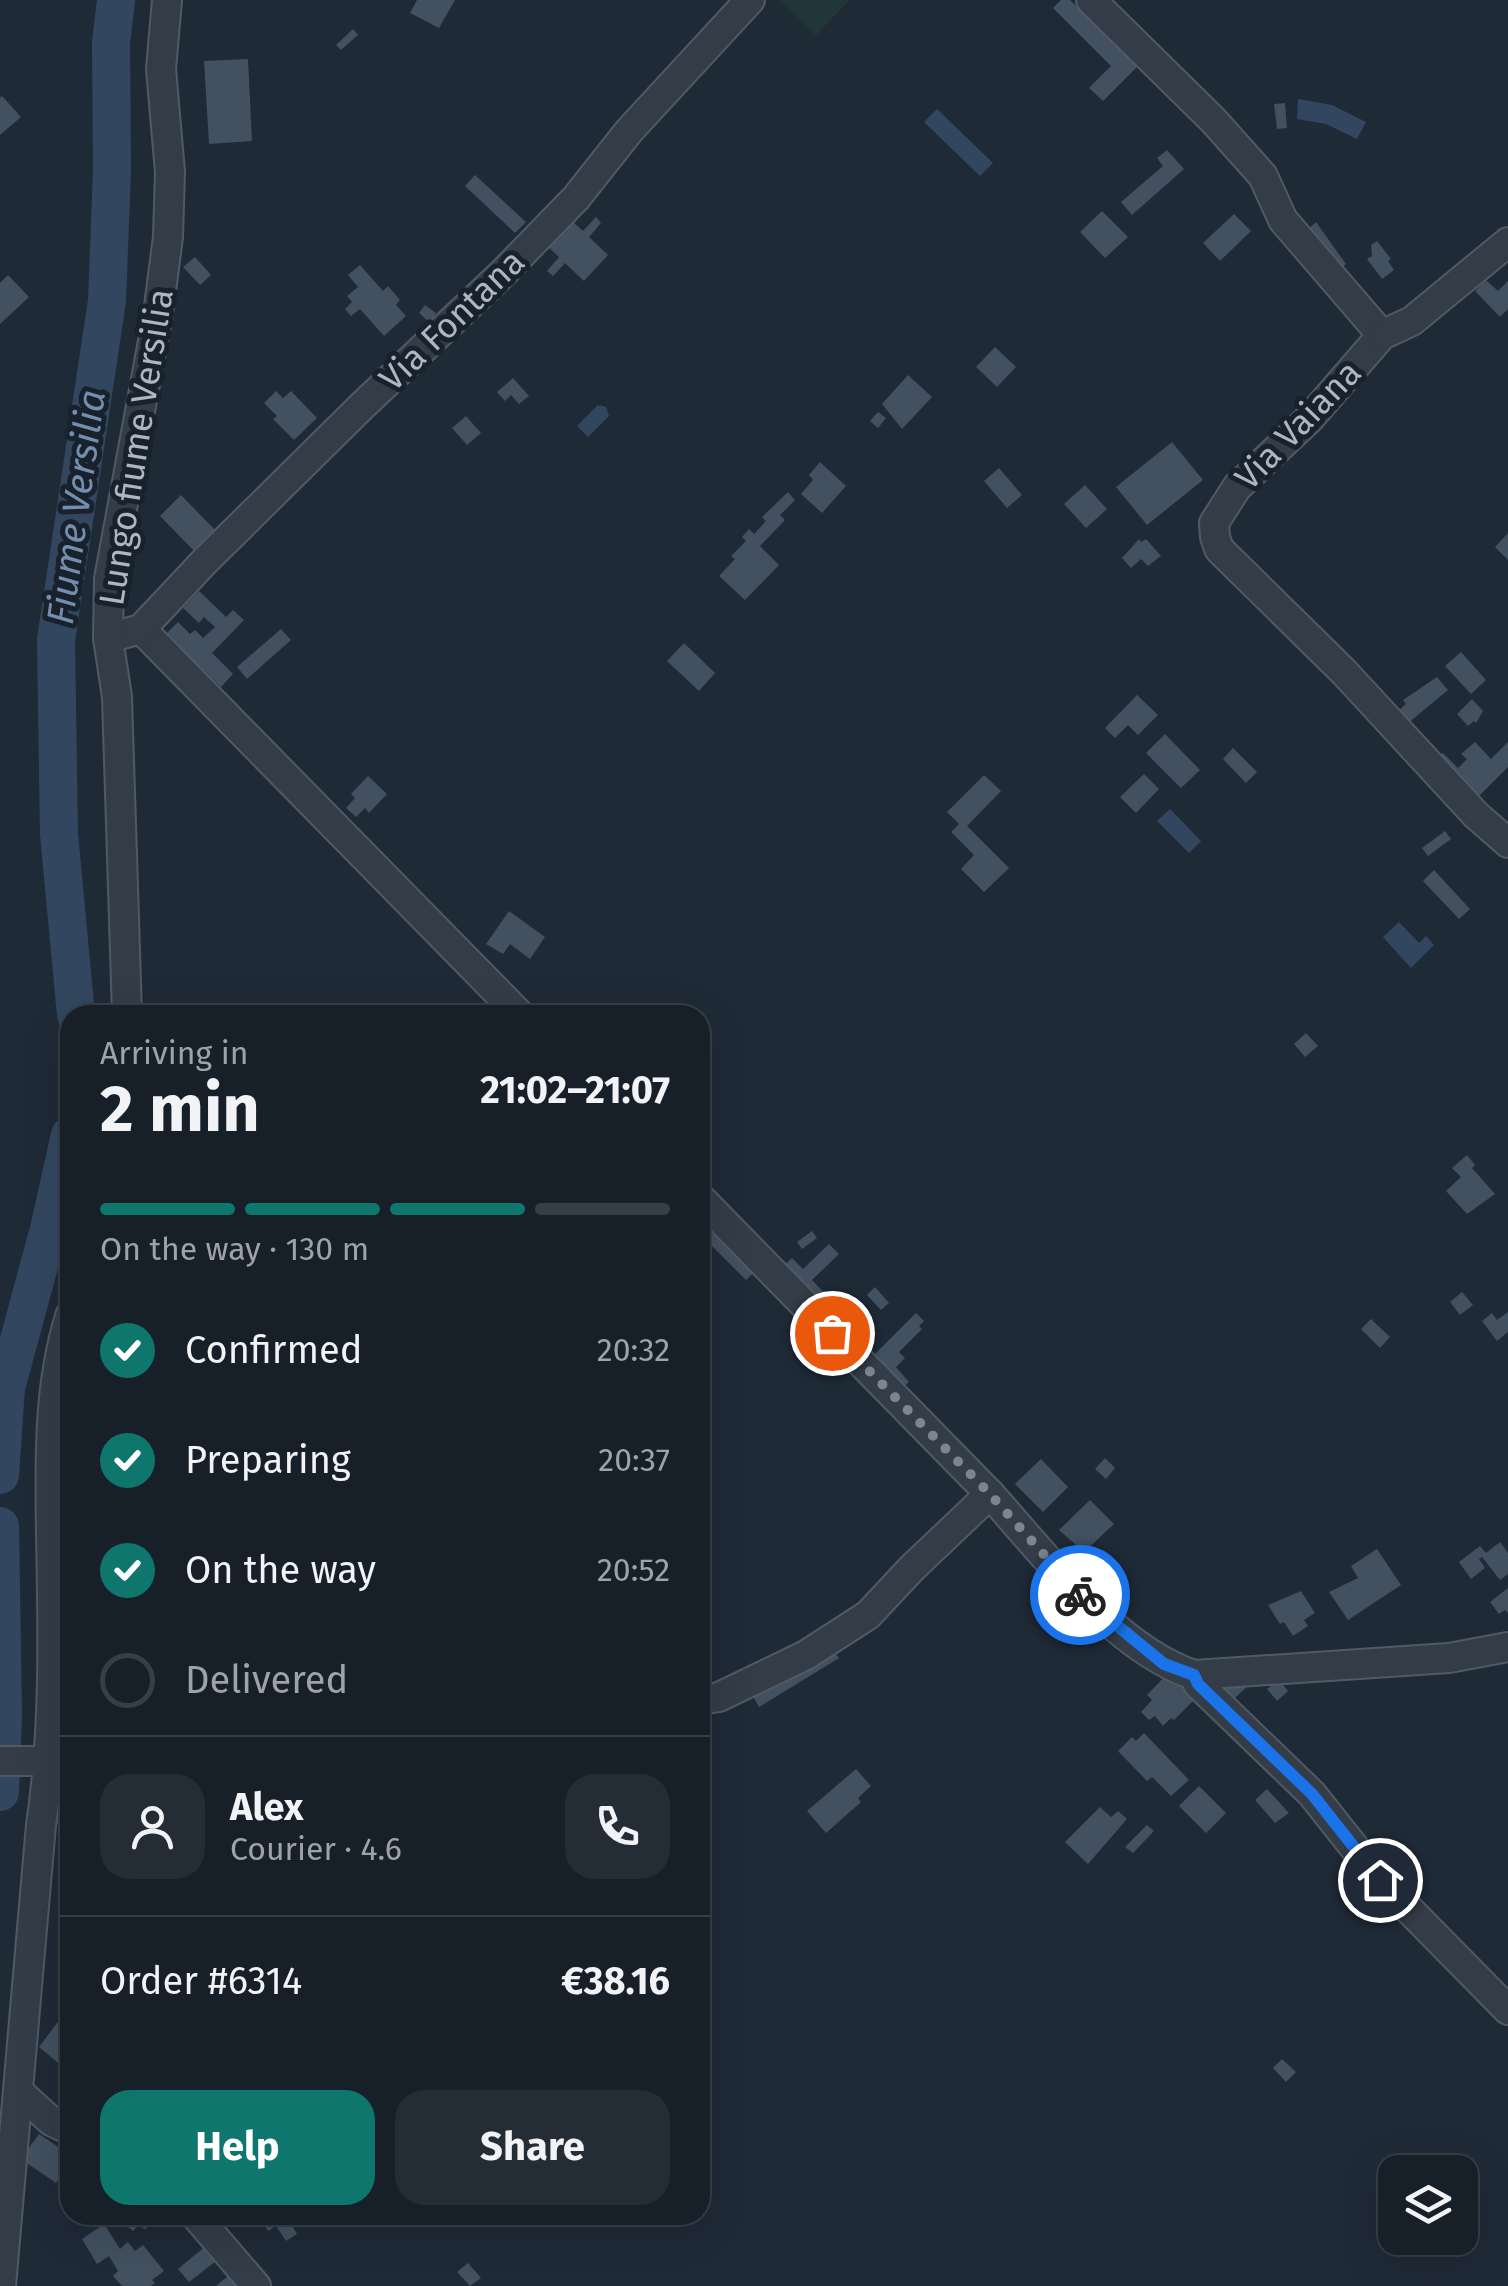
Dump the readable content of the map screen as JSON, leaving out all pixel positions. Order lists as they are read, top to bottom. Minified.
{"streets":{"street":["Via Fontana","Via Vaiana","Lungo fiume Versilia"]},"water":["Fiume Versilia"],"page":{"heading":["2 min","Arriving in","21:02–21:07"],"panel":["Alex","Courier · 4.6","Order #6314","€38.16"],"bar":"On the way · 130 m","list":[["Confirmed","20:32"],["Preparing","20:37"],["On the way","20:52"],"Delivered"],"buttons":["Help","Share"]}}
